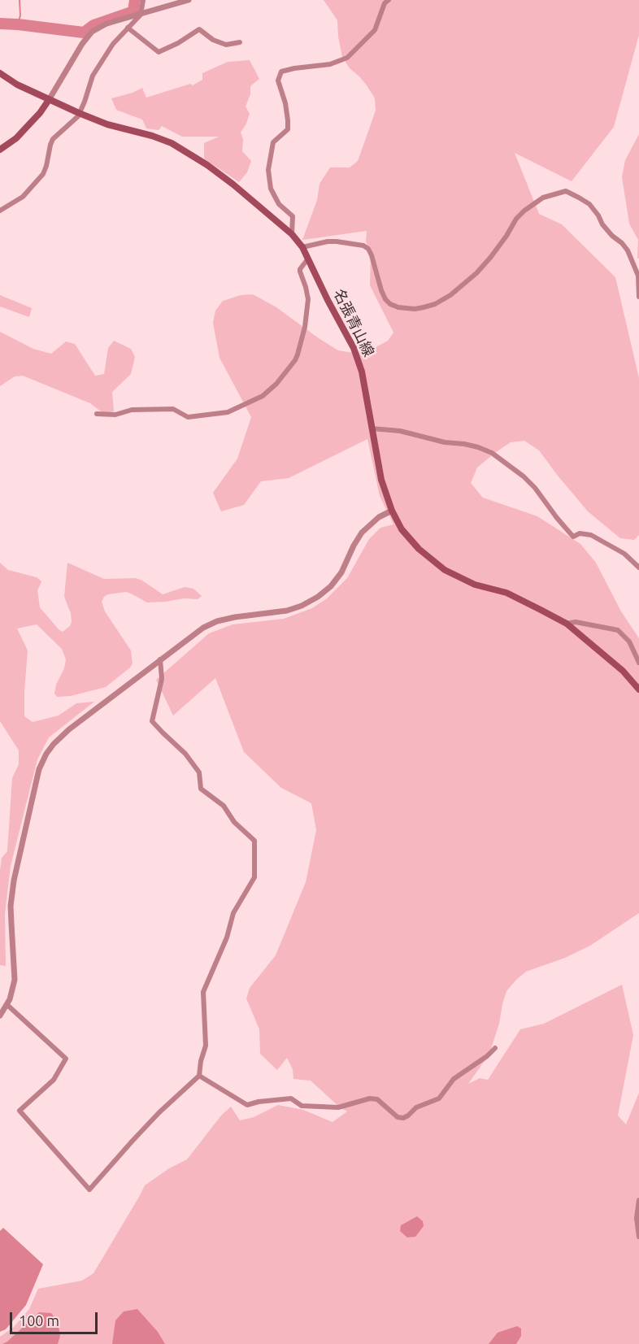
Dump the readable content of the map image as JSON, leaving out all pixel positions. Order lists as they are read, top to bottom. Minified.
{"streets":{"main road":["名張青山線"]},"scale_bar":"100 m"}
